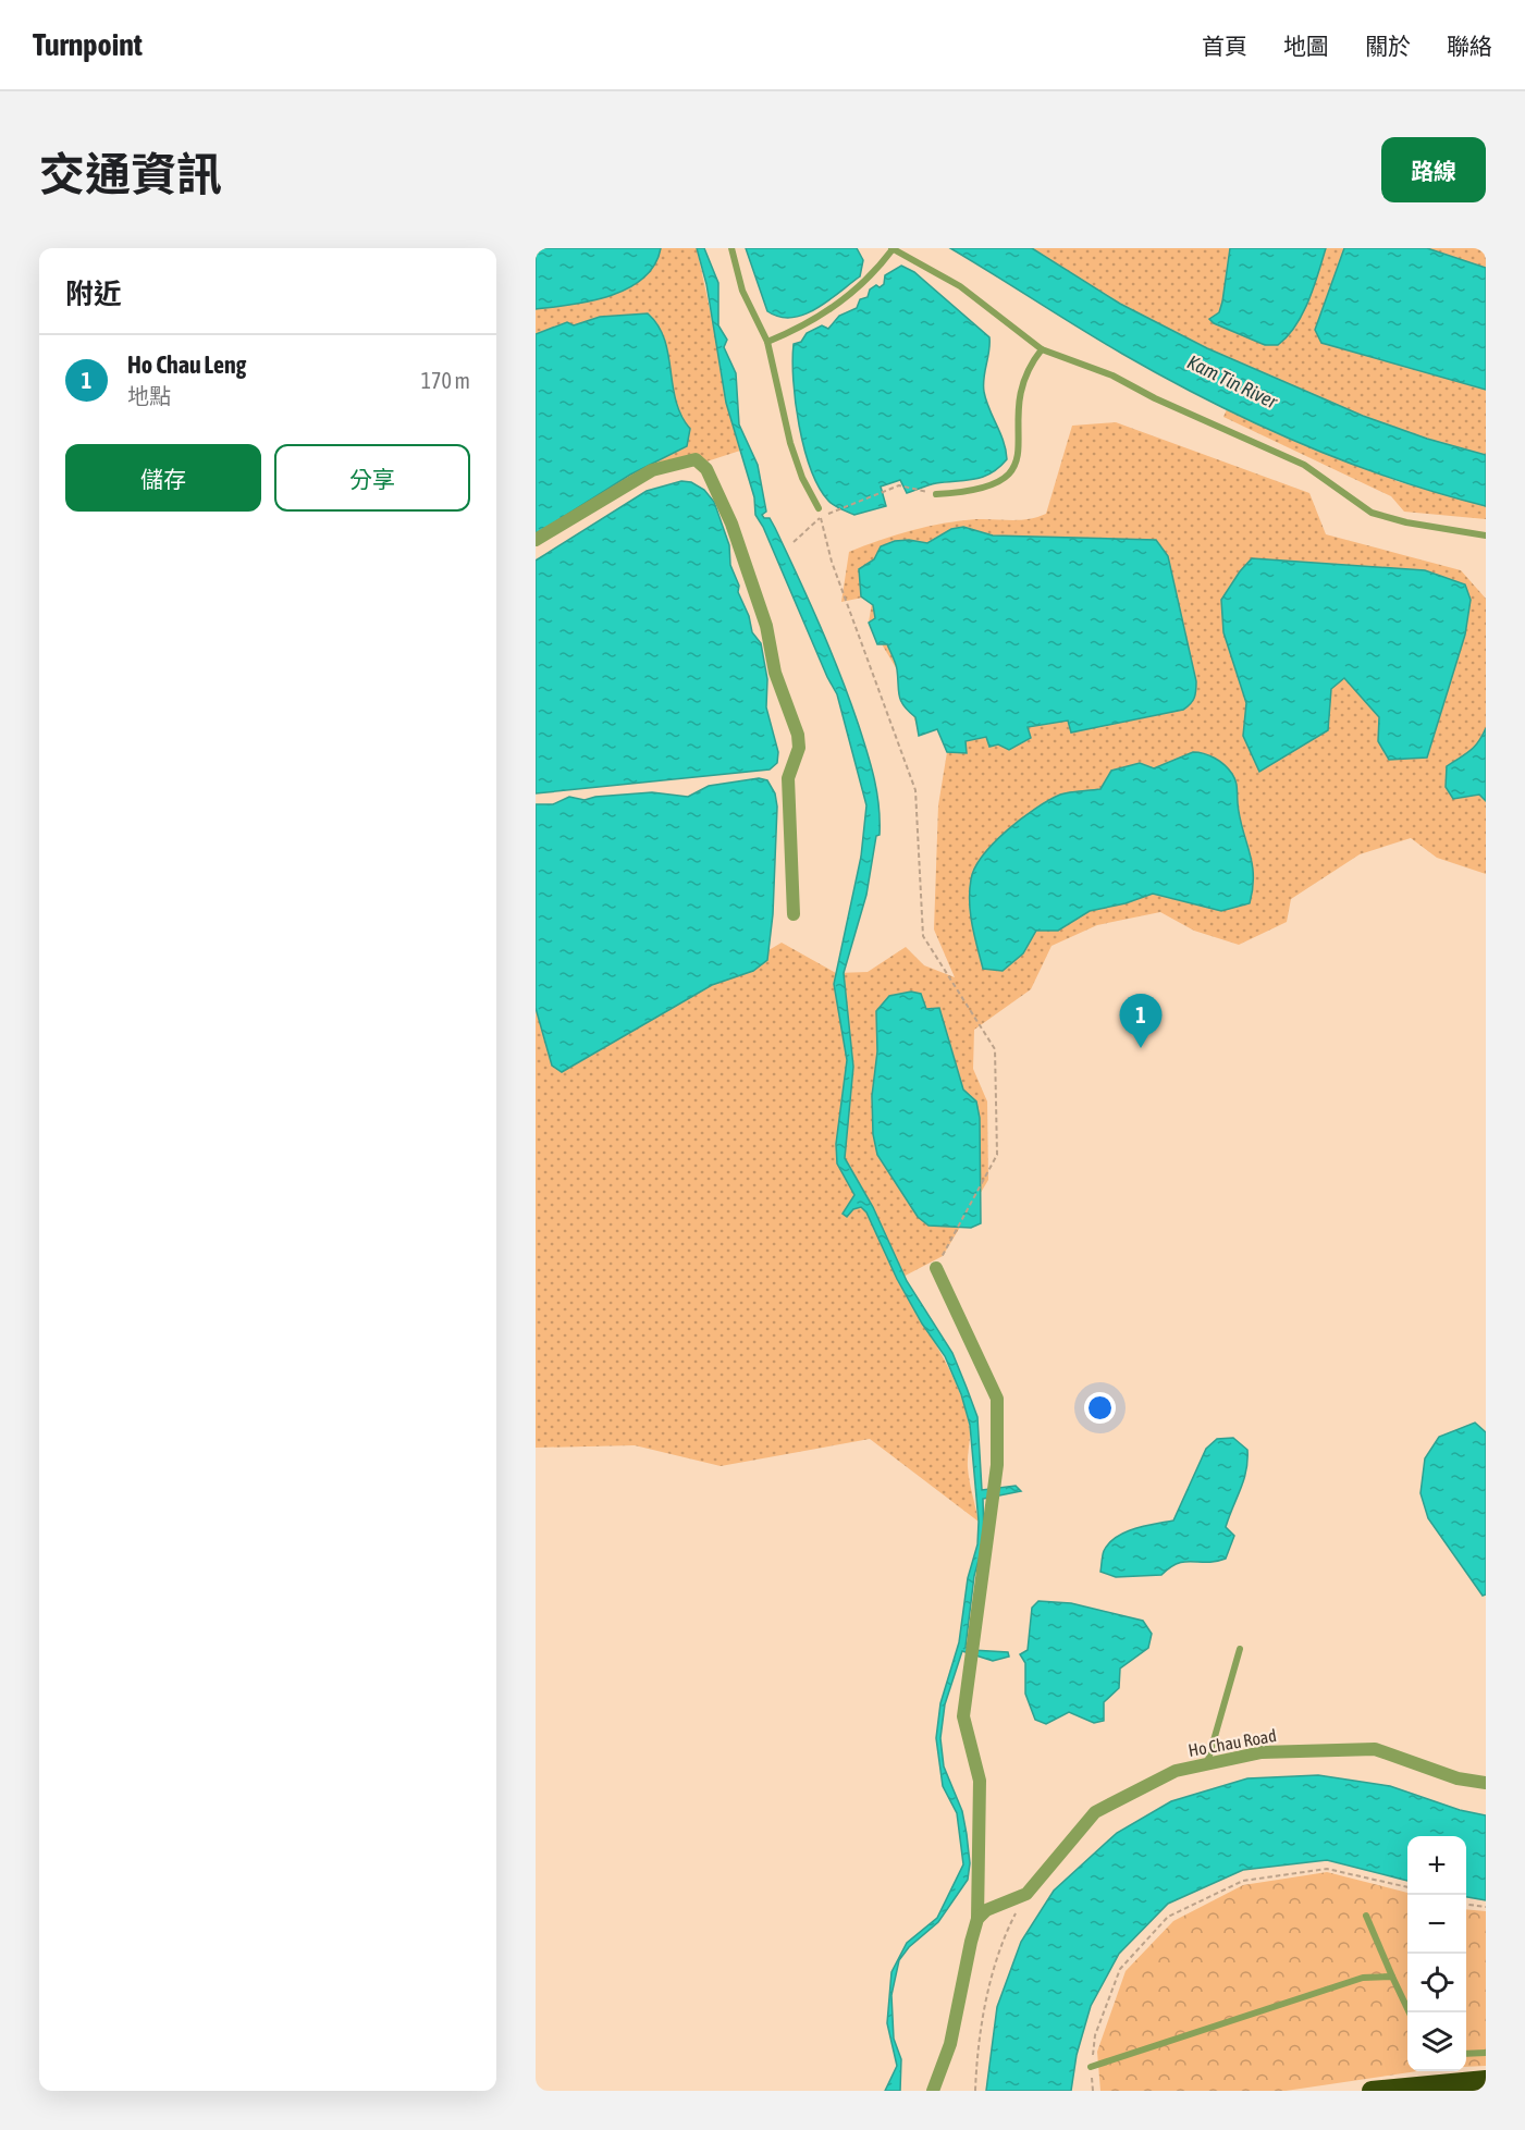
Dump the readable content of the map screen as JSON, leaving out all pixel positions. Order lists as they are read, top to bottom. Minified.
{"streets":{"street":["Ho Chau Road"]},"water":["Kam Tin River"],"page":{"header":"Turnpoint","nav":["首頁","地圖","關於","聯絡"],"title":"交通資訊","buttons":["路線",["儲存","分享"]],"heading":"附近","list":[{"mark":"1","name":"Ho Chau Leng","note":"地點","value":"170 m"}],"pins":"1","map_buttons":["+","−"]}}
